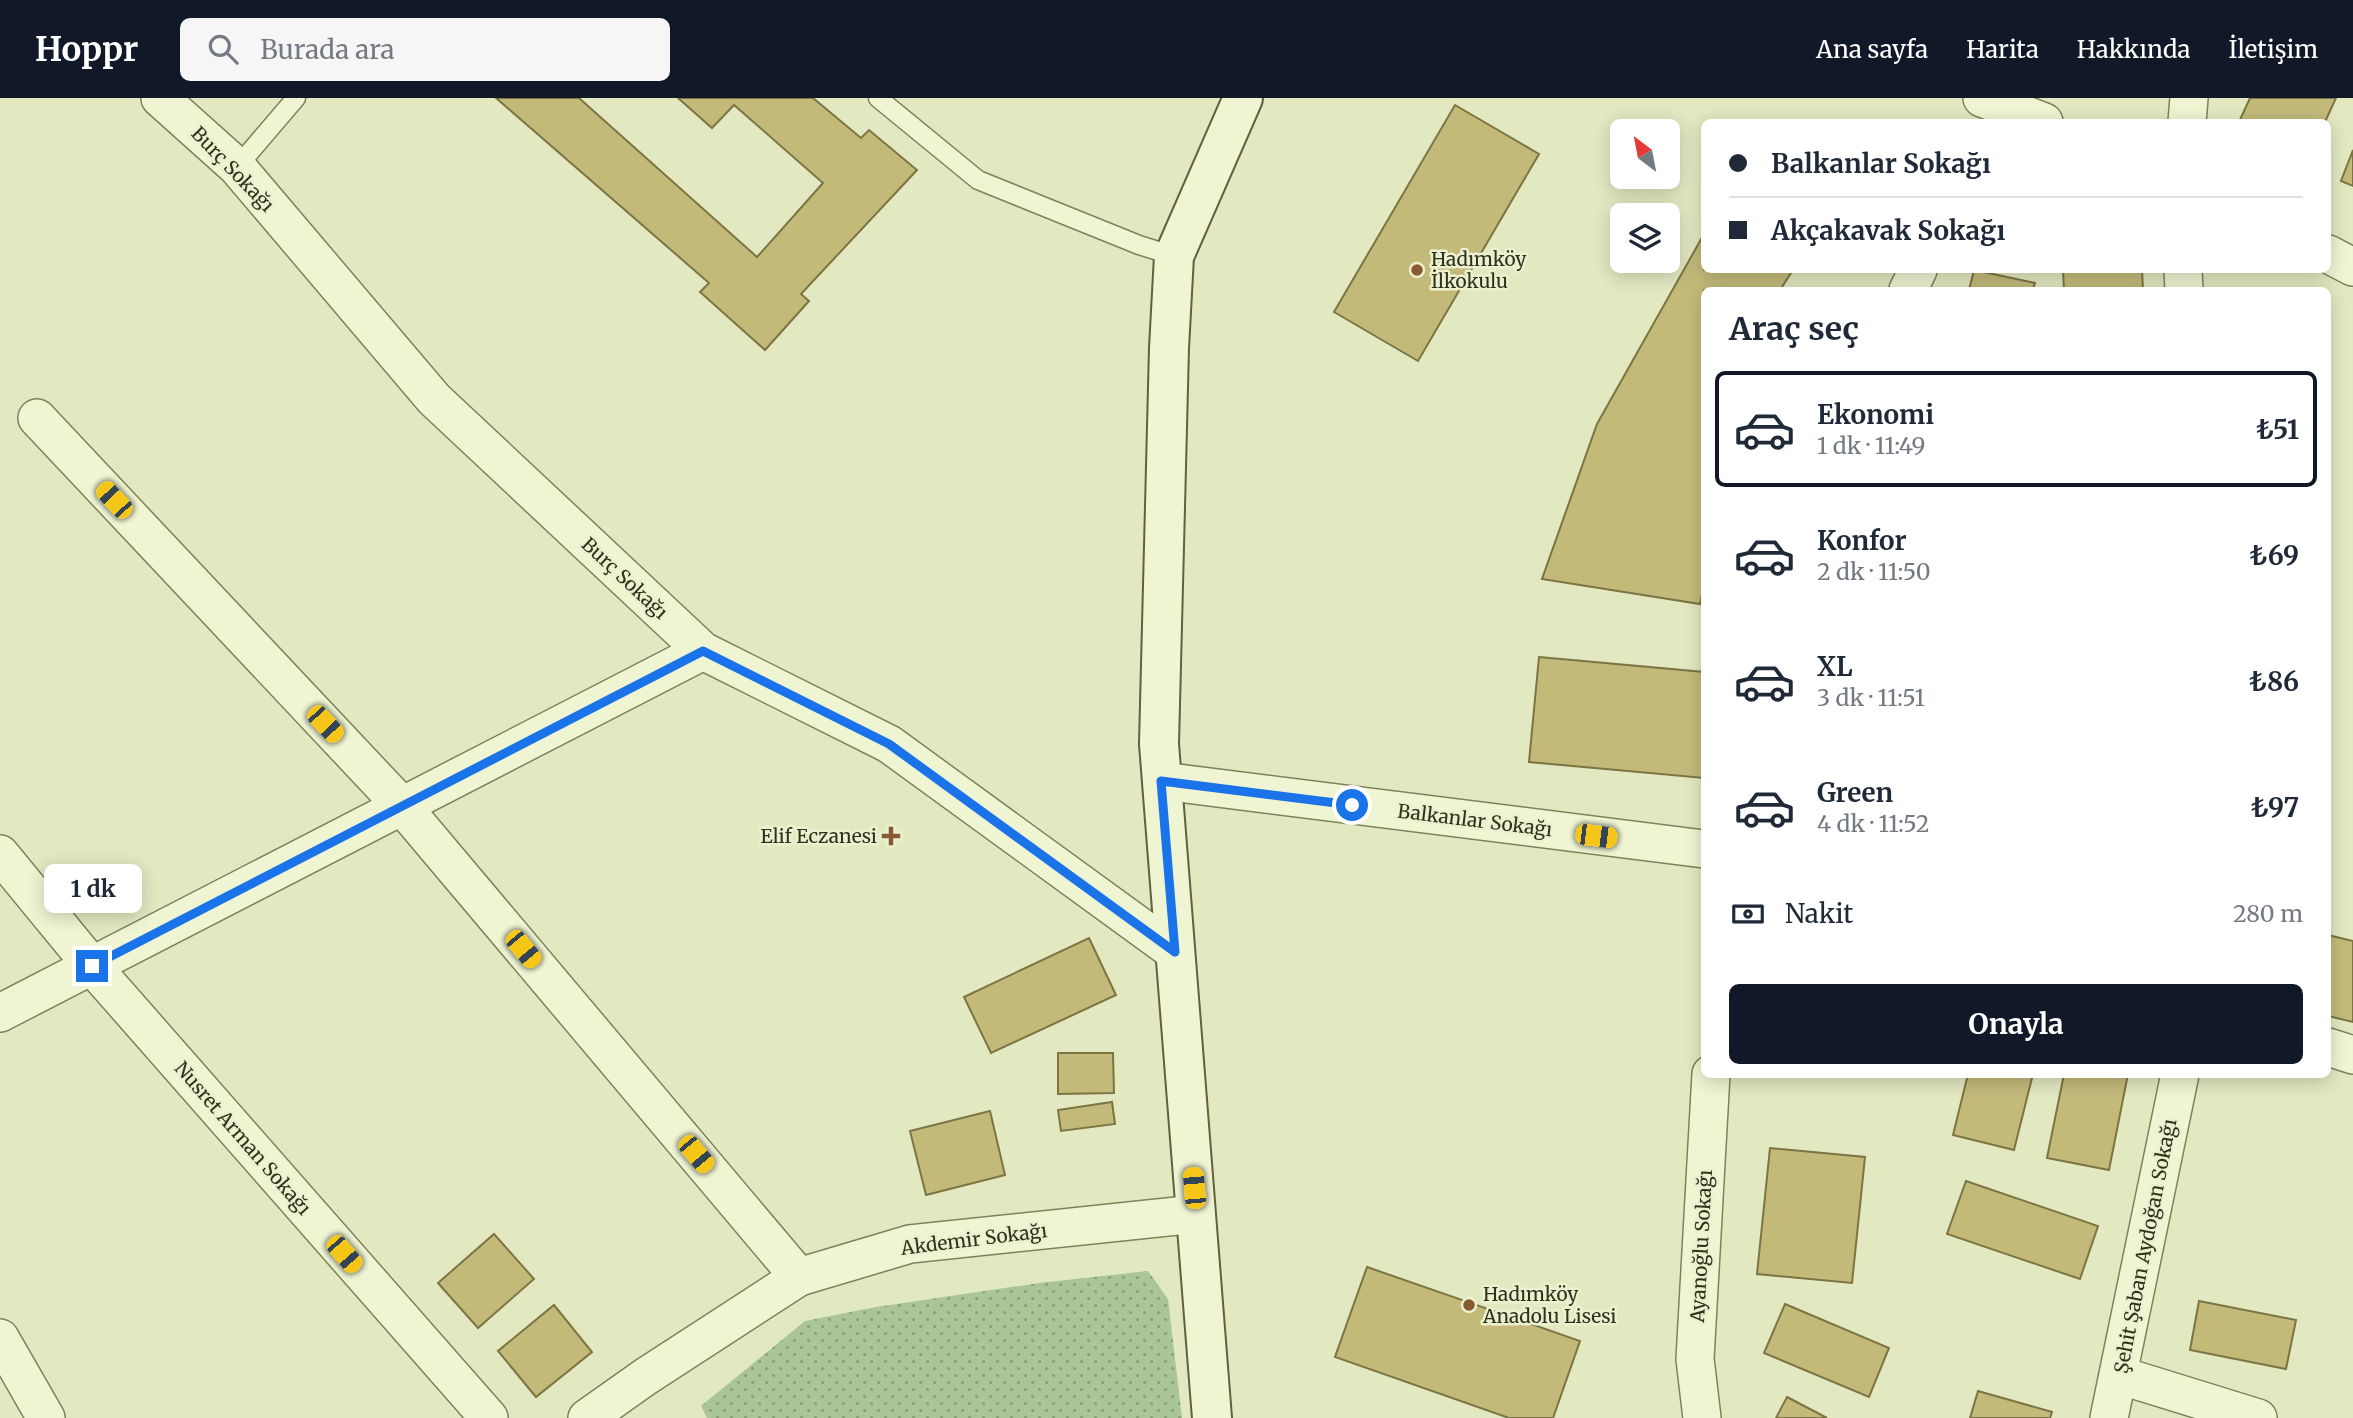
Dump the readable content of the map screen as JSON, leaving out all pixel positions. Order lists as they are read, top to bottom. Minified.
{"streets":{"street":["Burç Sokağı","Balkanlar Sokağı","Nusret Arman Sokağı","Akdemir Sokağı","Ayanoğlu Sokağı","Şehit Şaban Aydoğan Sokağı"]},"places":{"other":["Hadımköy İlkokulu","Hadımköy Anadolu Lisesi"],"health":["Elif Eczanesi"]},"north":"top left","page":{"header":"Hoppr","search":"Burada ara","nav":["Ana sayfa","Harita","Hakkında","İletişim"],"banner":["Balkanlar Sokağı","Akçakavak Sokağı"],"heading":"Araç seç","list":[{"name":"Ekonomi","note":"1 dk · 11:49","value":"₺51"},{"name":"Konfor","note":"2 dk · 11:50","value":"₺69"},{"name":"XL","note":"3 dk · 11:51","value":"₺86"},{"name":"Green","note":"4 dk · 11:52","value":"₺97"}],"bubble":"1 dk","pay":["Nakit","280 m"],"buttons":"Onayla"}}
